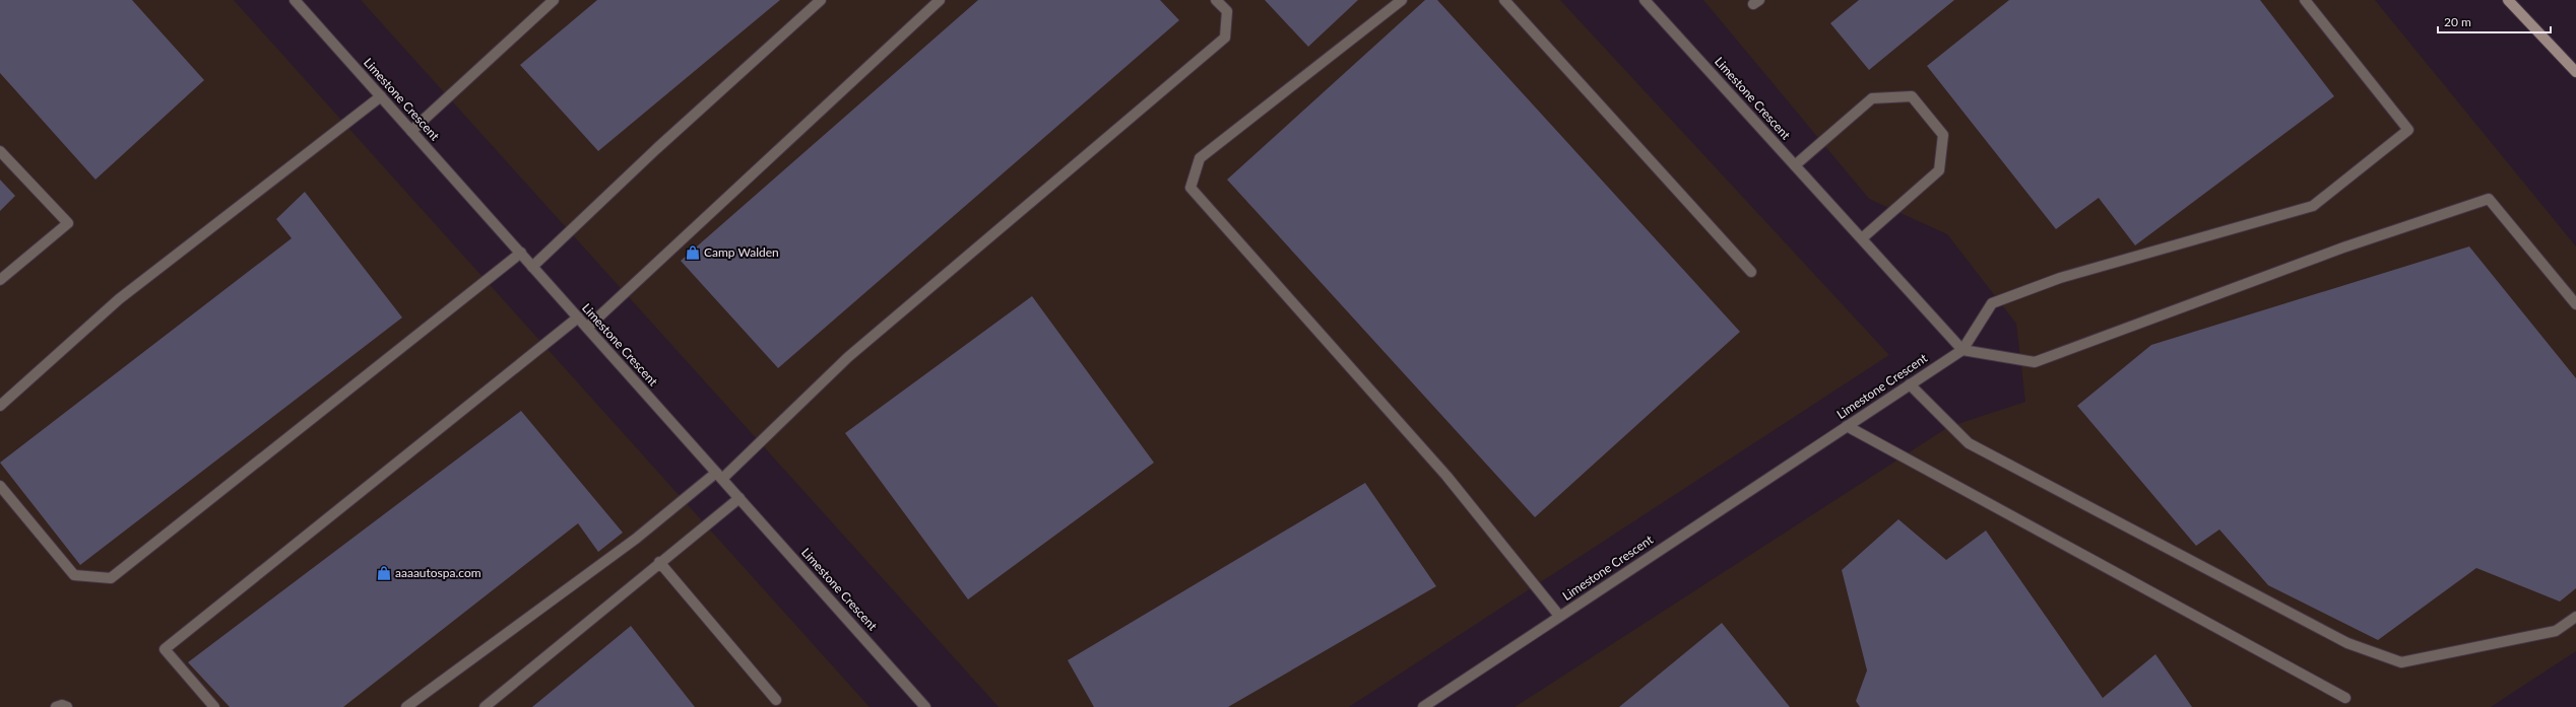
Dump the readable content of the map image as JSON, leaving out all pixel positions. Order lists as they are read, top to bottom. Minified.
{"streets":{"street":["Limestone Crescent"]},"places":{"shop":["Camp Walden","aaaautospa.com"]},"scale_bar":"20 m"}
